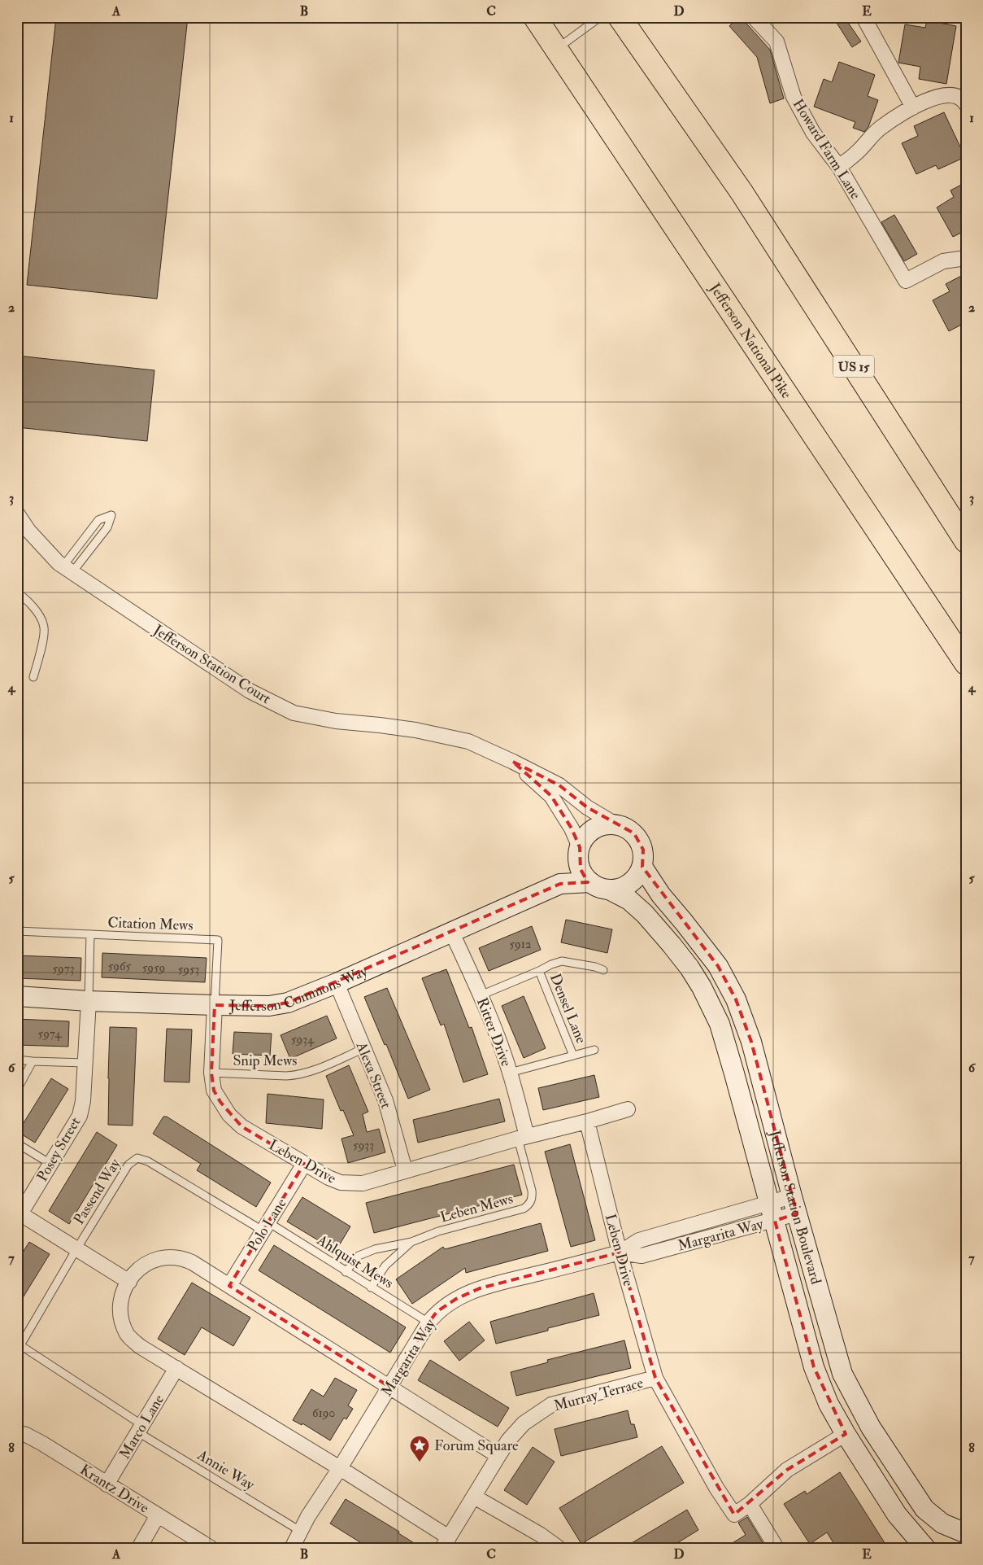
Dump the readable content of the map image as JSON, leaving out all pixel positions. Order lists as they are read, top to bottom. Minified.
{"streets":{"highway":["Jefferson National Pike","US 15"],"street":["Howard Farm Lane","Jefferson Station Court","Jefferson Commons Way","Ritter Drive","Alexa Street","Posey Street","Leben Drive","Jefferson Station Boulevard","Polo Lane","Margarita Way","Murray Terrace","Marco Lane","Krantz Drive"],"lane":["Citation Mews","Densel Lane","Snip Mews","Passend Way","Leben Mews","Ahlquist Mews","Annie Way"]},"crossings":[["Jefferson Station Court","Jefferson Commons Way"],["Jefferson Station Court","Jefferson Station Boulevard"],["Citation Mews","Jefferson Commons Way"],["Citation Mews","Leben Drive"],["Jefferson Commons Way","Ritter Drive"],["Jefferson Commons Way","Alexa Street"],["Jefferson Commons Way","Posey Street"],["Jefferson Commons Way","Leben Drive"],["Jefferson Commons Way","Jefferson Station Boulevard"],["Ritter Drive","Leben Drive"],["Ritter Drive","Leben Mews"],["Snip Mews","Alexa Street"],["Snip Mews","Leben Drive"],["Alexa Street","Leben Drive"],["Leben Drive","Leben Mews"],["Leben Drive","Polo Lane"],["Leben Drive","Margarita Way"],["Leben Drive","Murray Terrace"],["Passend Way","Polo Lane"],["Passend Way","Ahlquist Mews"],["Passend Way","Annie Way"],["Leben Mews","Ahlquist Mews"],["Jefferson Station Boulevard","Margarita Way"],["Polo Lane","Ahlquist Mews"],["Margarita Way","Ahlquist Mews"],["Margarita Way","Annie Way"],["Marco Lane","Annie Way"],["Marco Lane","Krantz Drive"]],"places":{"place":["Forum Square"]},"house_numbers":["5912","5965","5959","5973","5953","5974","5934","5933","6190"],"grid":{"columns":["A","B","C","D","E"],"rows":["1","2","3","4","5","6","7","8"]}}
